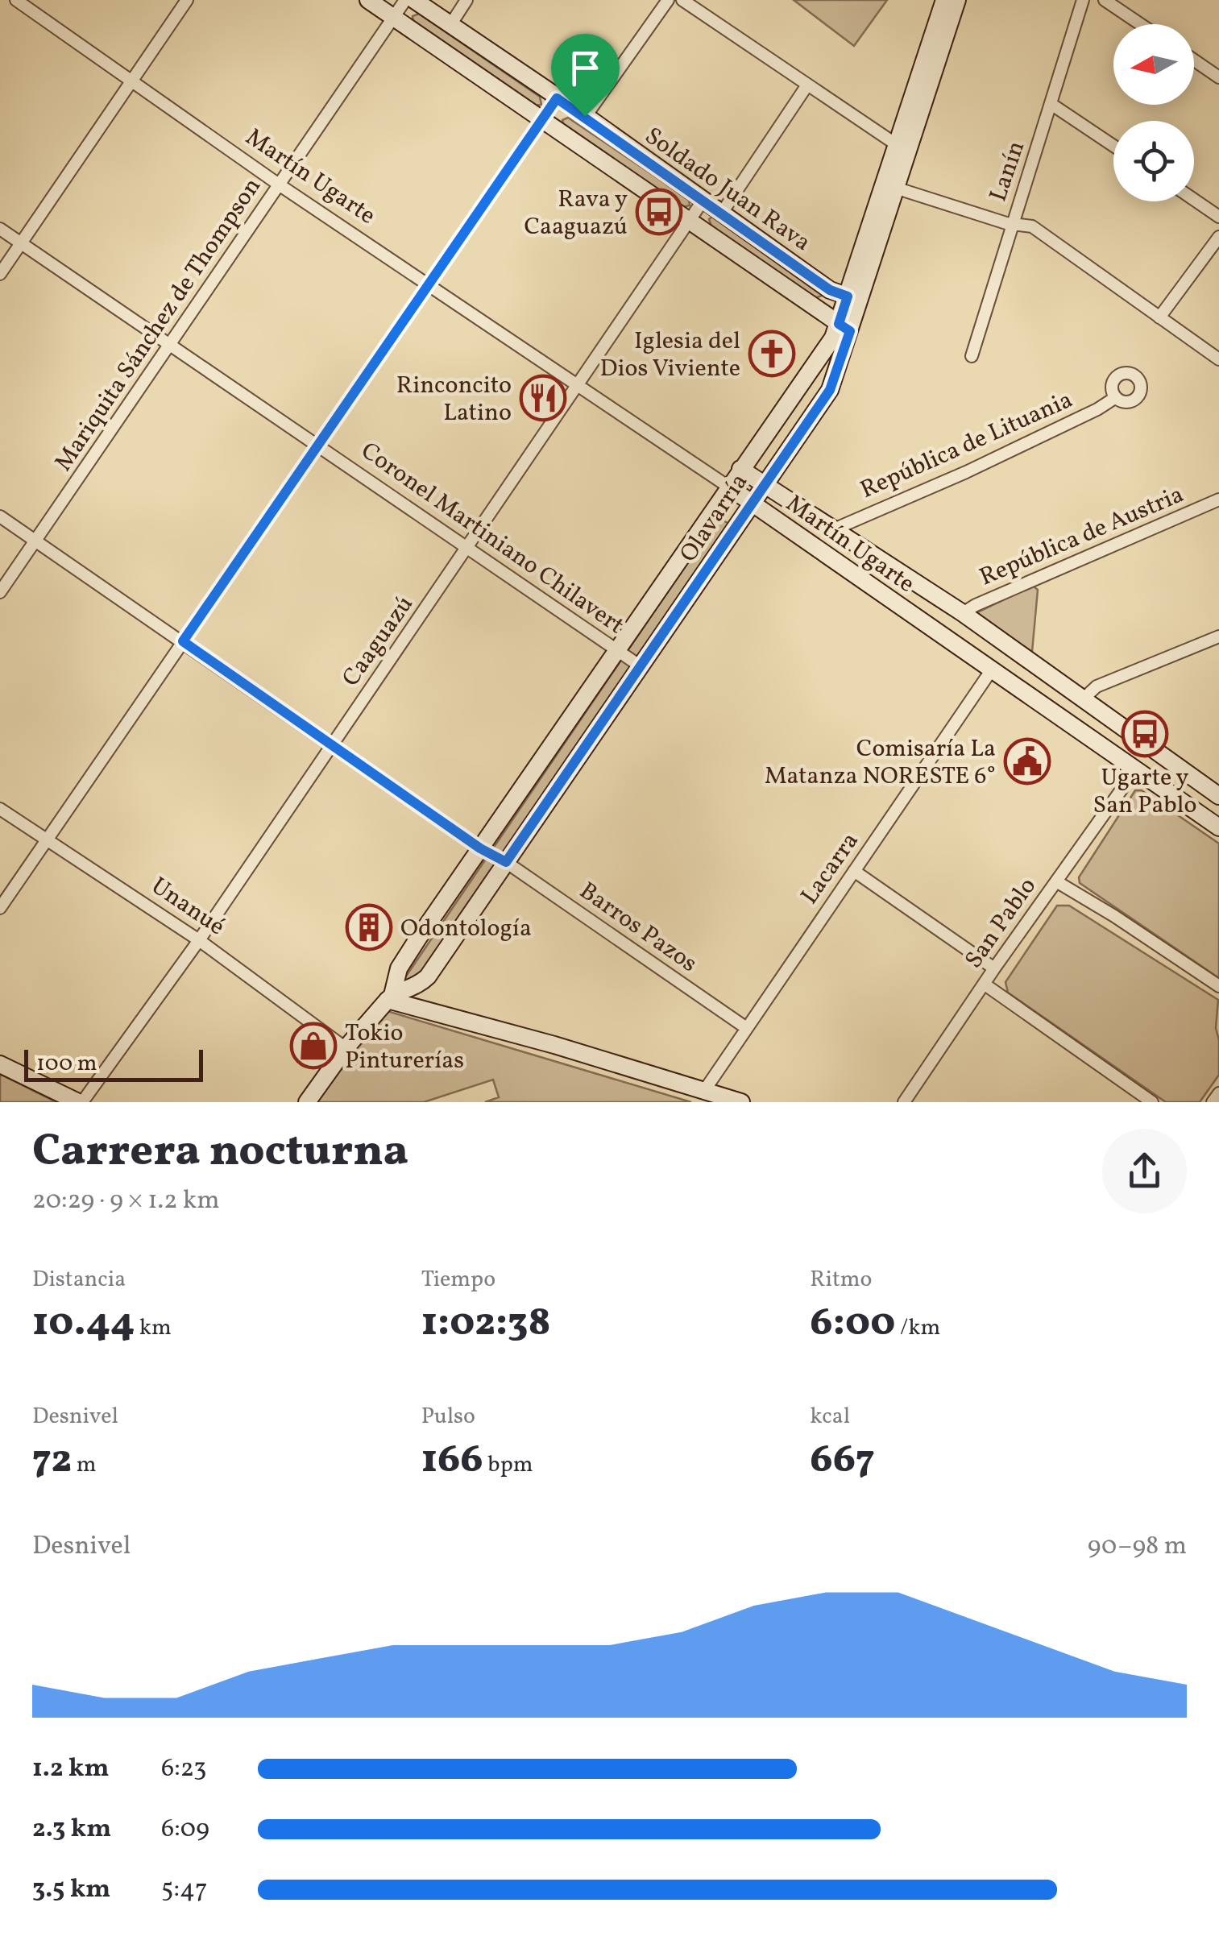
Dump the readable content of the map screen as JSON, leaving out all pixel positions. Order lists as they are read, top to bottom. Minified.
{"streets":{"street":["Lanín","Martín Ugarte","Soldado Juan Rava","Mariquita Sánchez de Thompson","República de Lituania","Olavarría","República de Austria","Coronel Martiniano Chilavert","Caaguazú","Lacarra","Unanué","San Pablo","Barros Pazos"]},"crossings":[["Martín Ugarte","Mariquita Sánchez de Thompson"],["Martín Ugarte","República de Lituania"],["Martín Ugarte","Olavarría"],["Martín Ugarte","República de Austria"],["Martín Ugarte","Caaguazú"],["Martín Ugarte","Lacarra"],["Martín Ugarte","San Pablo"],["Soldado Juan Rava","Mariquita Sánchez de Thompson"],["Soldado Juan Rava","Olavarría"],["Soldado Juan Rava","Caaguazú"],["Mariquita Sánchez de Thompson","Coronel Martiniano Chilavert"],["Mariquita Sánchez de Thompson","Barros Pazos"],["Olavarría","Coronel Martiniano Chilavert"],["Olavarría","Unanué"],["Olavarría","Barros Pazos"],["Coronel Martiniano Chilavert","Caaguazú"],["Caaguazú","Unanué"],["Caaguazú","Barros Pazos"],["Lacarra","Barros Pazos"]],"places":{"bus stop":["Rava y Caaguazú","Ugarte y San Pablo"],"church":["Iglesia del Dios Viviente"],"restaurant":["Rinconcito Latino"],"public building":["Comisaría La Matanza NORESTE 6°"],"building":["Odontología"],"shop":["Tokio Pinturerías"]},"scale_bar":"100 m","north":"left","page":{"scale":"100 m","heading":["Carrera nocturna","20:29 · 9 × 1.2 km"],"stats":[["Distancia","10.44 km"],["Tiempo","1:02:38"],["Ritmo","6:00 /km"],["Desnivel","72 m"],["Pulso","166 bpm"],["kcal","667"]],"chart":["Desnivel","90–98 m"],"list":[{"name":"1.2 km","note":"6:23"},{"name":"2.3 km","note":"6:09"},{"name":"3.5 km","note":"5:47"}]}}
